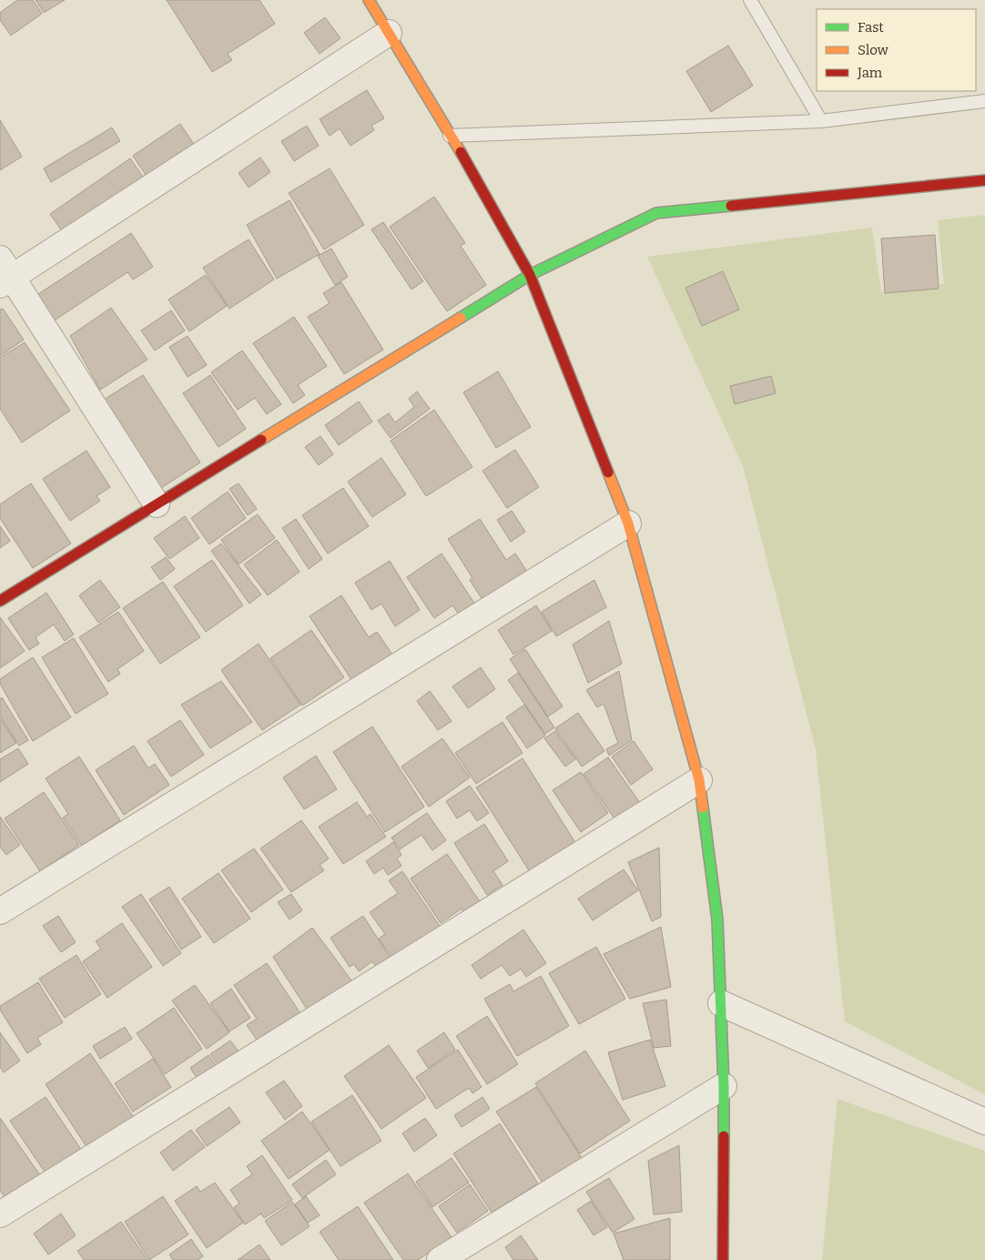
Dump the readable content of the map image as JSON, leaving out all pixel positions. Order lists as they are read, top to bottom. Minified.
{"legend":["Fast","Slow","Jam"]}
